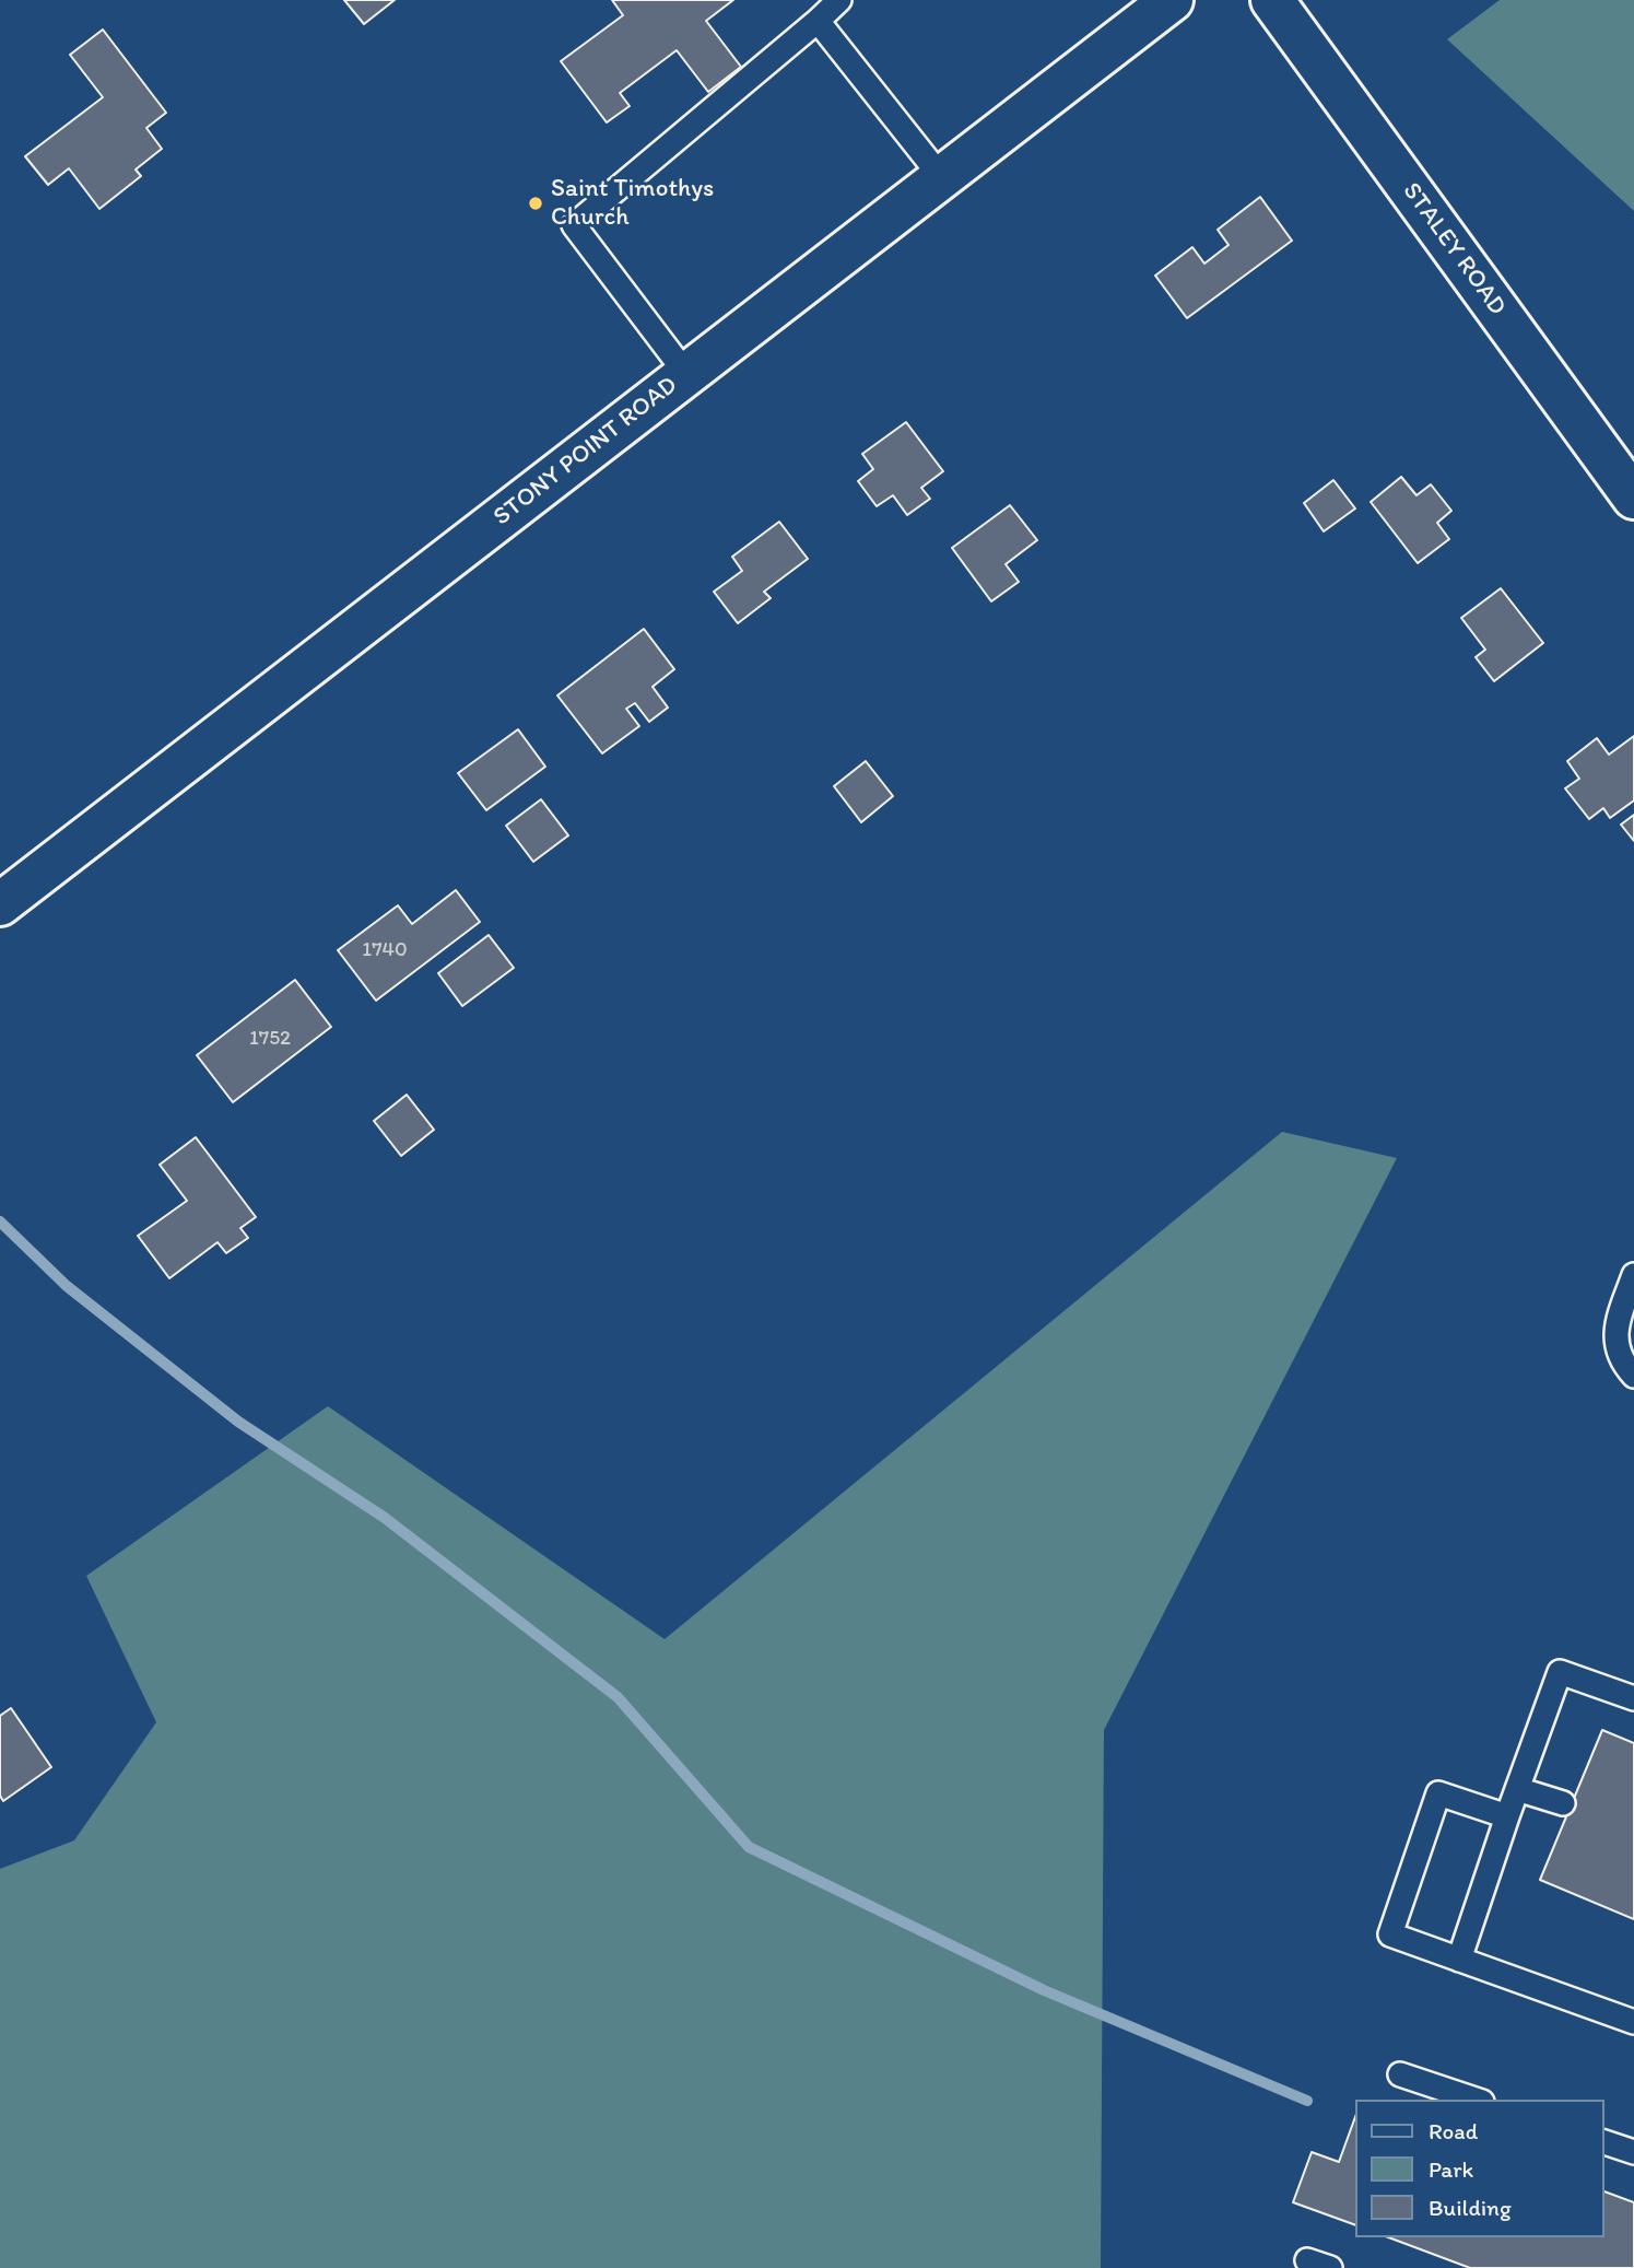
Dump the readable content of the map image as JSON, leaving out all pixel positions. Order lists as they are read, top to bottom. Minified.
{"streets":{"street":["STALEY ROAD","STONY POINT ROAD"]},"places":["Saint Timothys Church"],"house_numbers":["1740","1752"],"legend":["Road","Park","Building"]}
